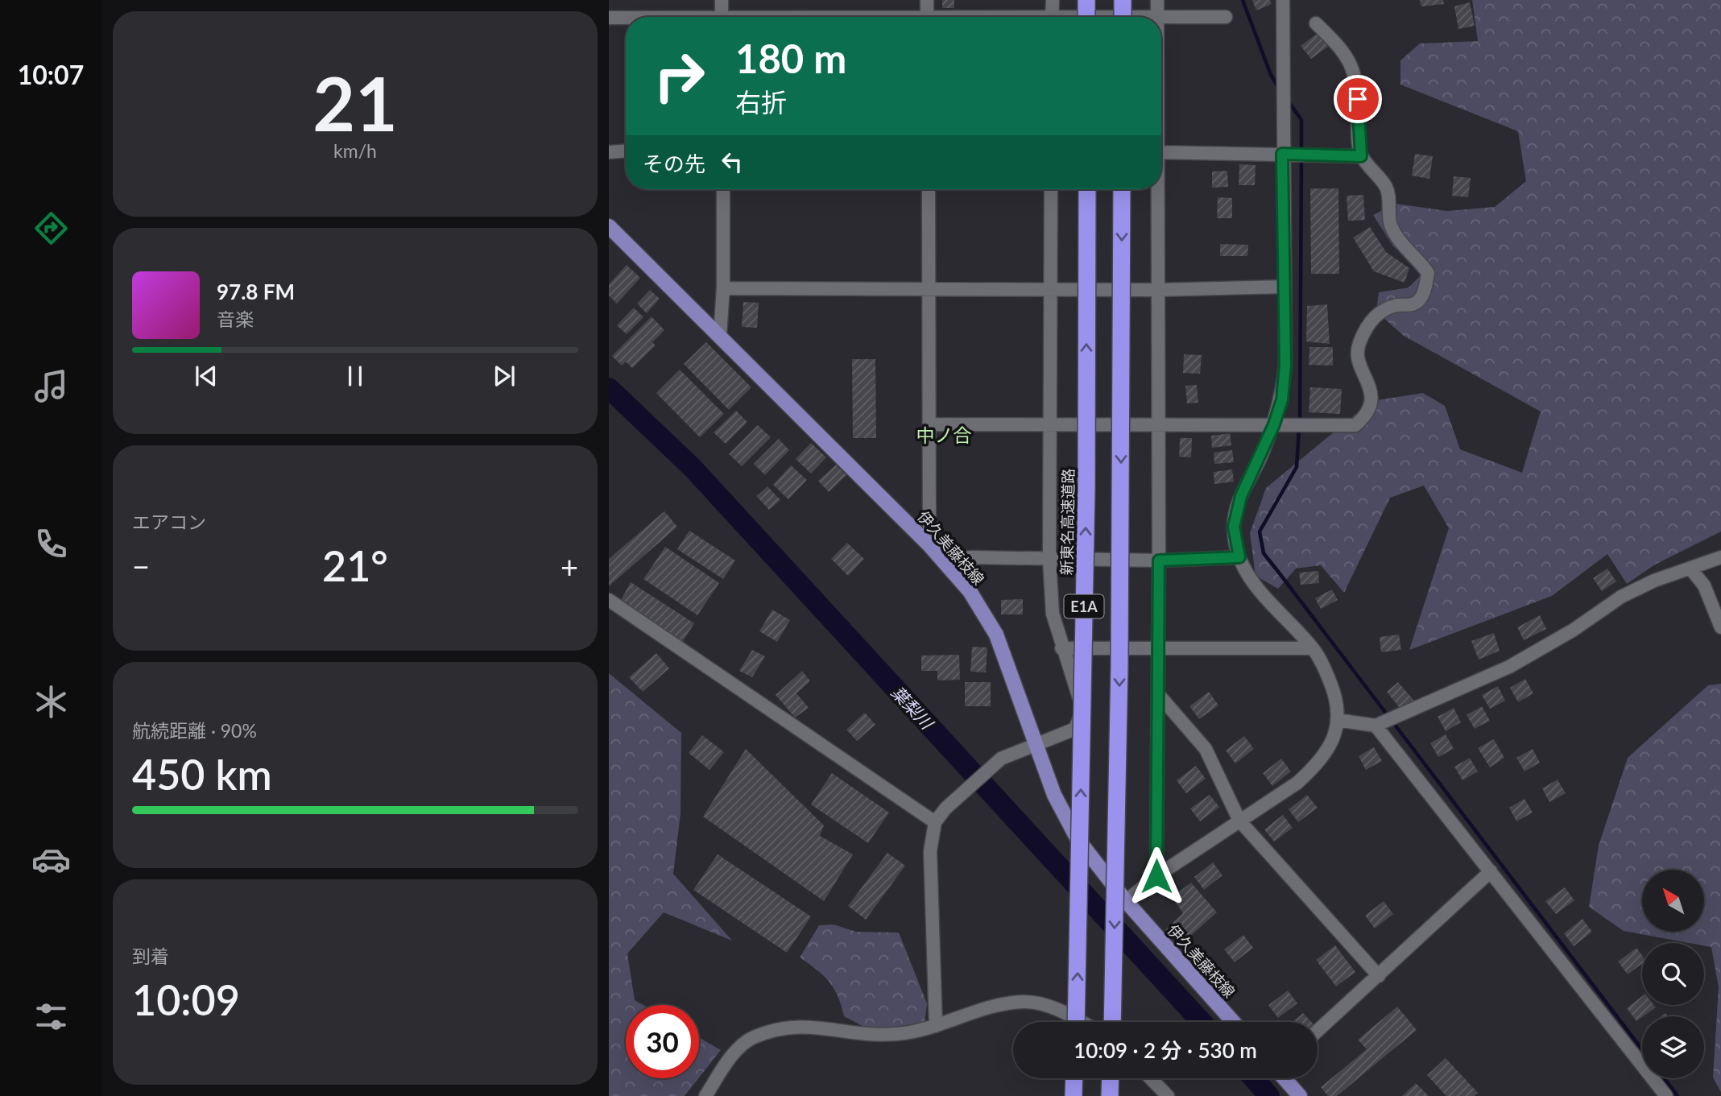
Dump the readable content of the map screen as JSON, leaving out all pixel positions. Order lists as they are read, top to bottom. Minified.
{"streets":{"highway":["新東名高速道路","E1A"],"main road":["伊久美藤枝線"]},"districts":["中ノ合"],"water":["葉梨川"],"north":"top left","page":{"tabs":"10:07","tile":[["21","km/h"],"エアコン",["航続距離 · 90%","450 km"],["到着","10:09"]],"turn":["180 m","右折"],"then":"その先","song":["97.8 FM","音楽"],"heat":["−","21°","+"],"limit":"30","trip":"10:09 · 2 分 · 530 m"}}
